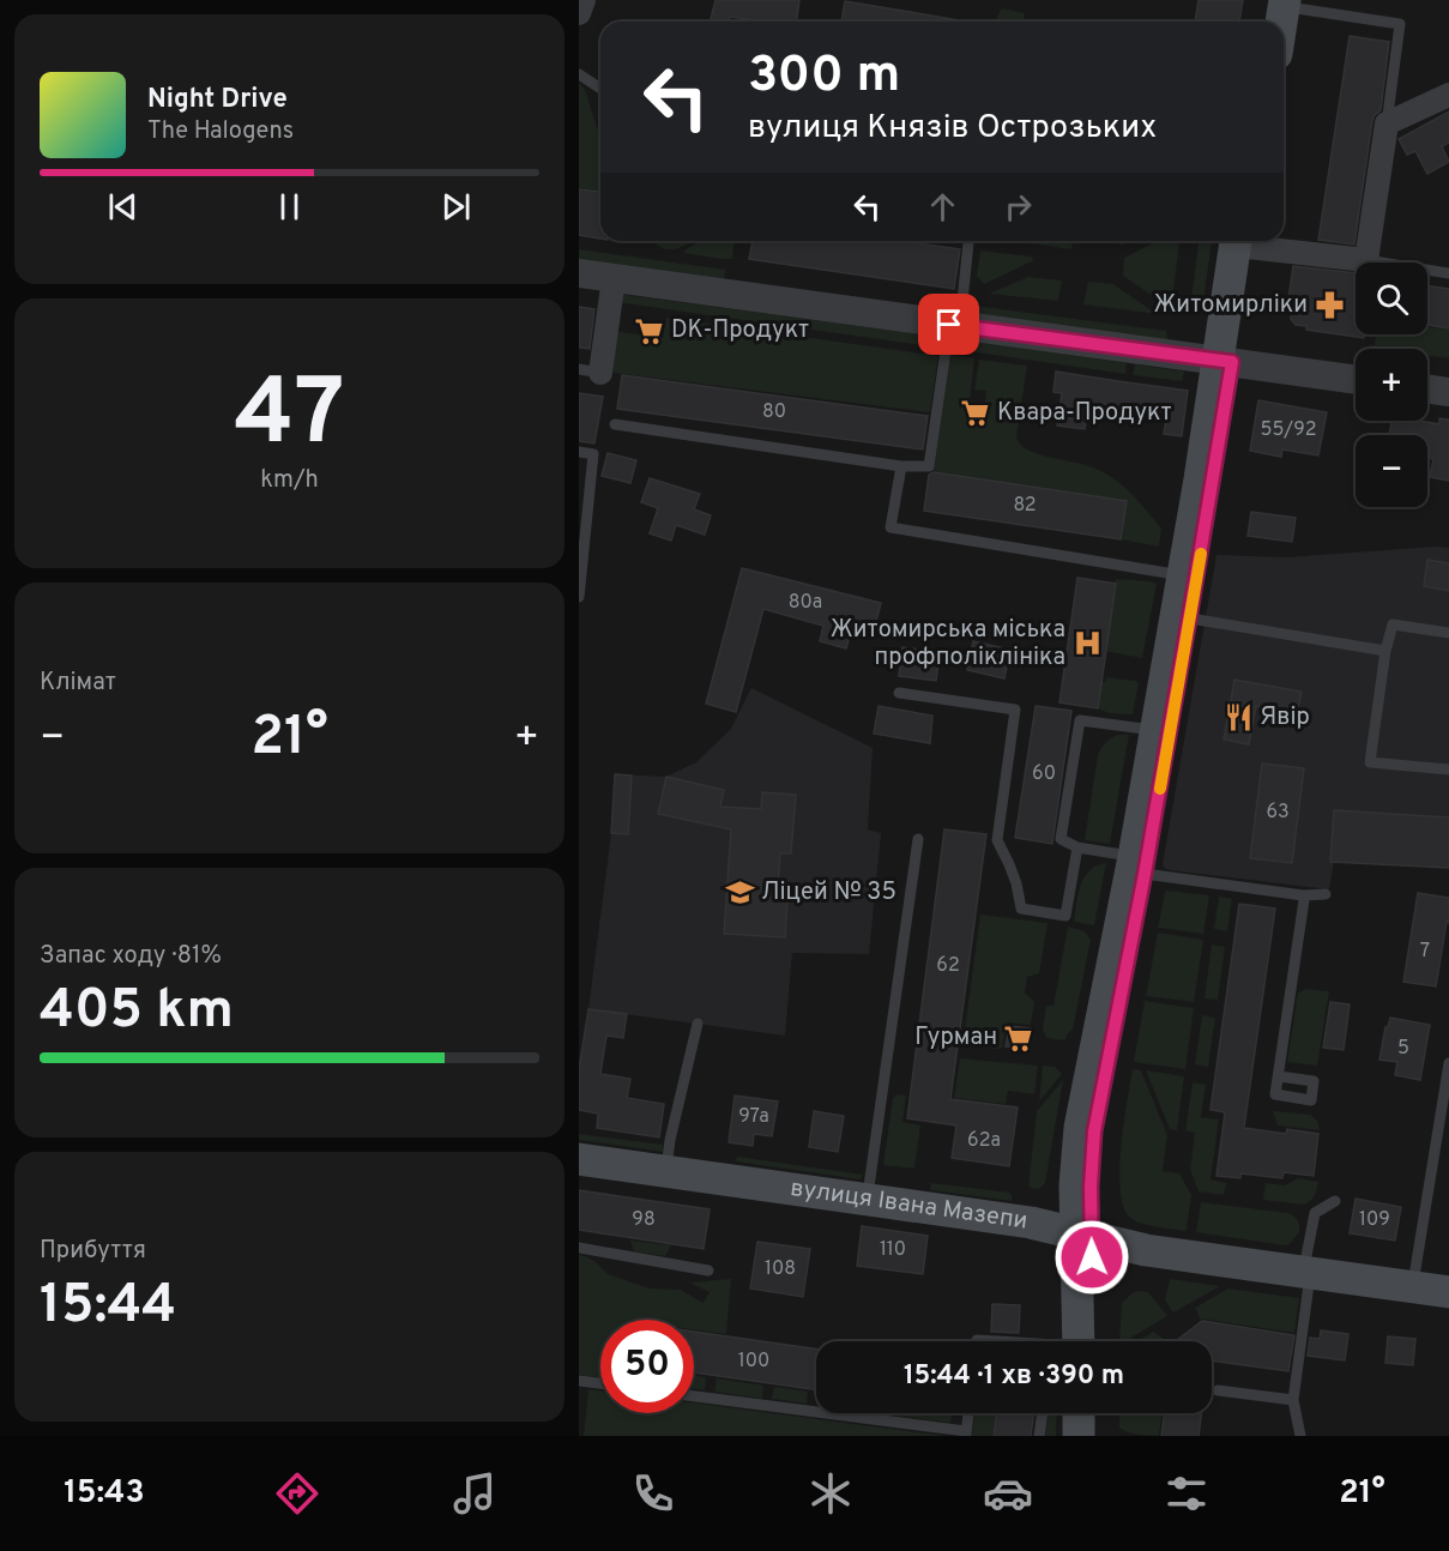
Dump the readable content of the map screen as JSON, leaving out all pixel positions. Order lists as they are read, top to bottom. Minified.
{"streets":{"main road":["вулиця Івана Мазепи"]},"places":{"pharmacy":["Житомирліки"],"supermarket":["DK-Продукт","Квара-Продукт","Гурман"],"hospital":["Житомирська міська профполіклініка"],"restaurant":["Явір"],"school or university":["Ліцей № 35"]},"house_numbers":["80","55/92","82","80а","60","63","7","62","5","97а","62а","98","109","110","108","100"],"page":{"turn":["300 m","вулиця Князів Острозьких"],"song":["Night Drive","The Halogens"],"map_buttons":["+","−"],"tile":[["47","km/h"],"Клімат",["Запас ходу · 81%","405 km"],["Прибуття","15:44"]],"heat":["−","21°","+"],"limit":"50","trip":"15:44 · 1 хв · 390 m","tabs":["15:43","21°"]}}
